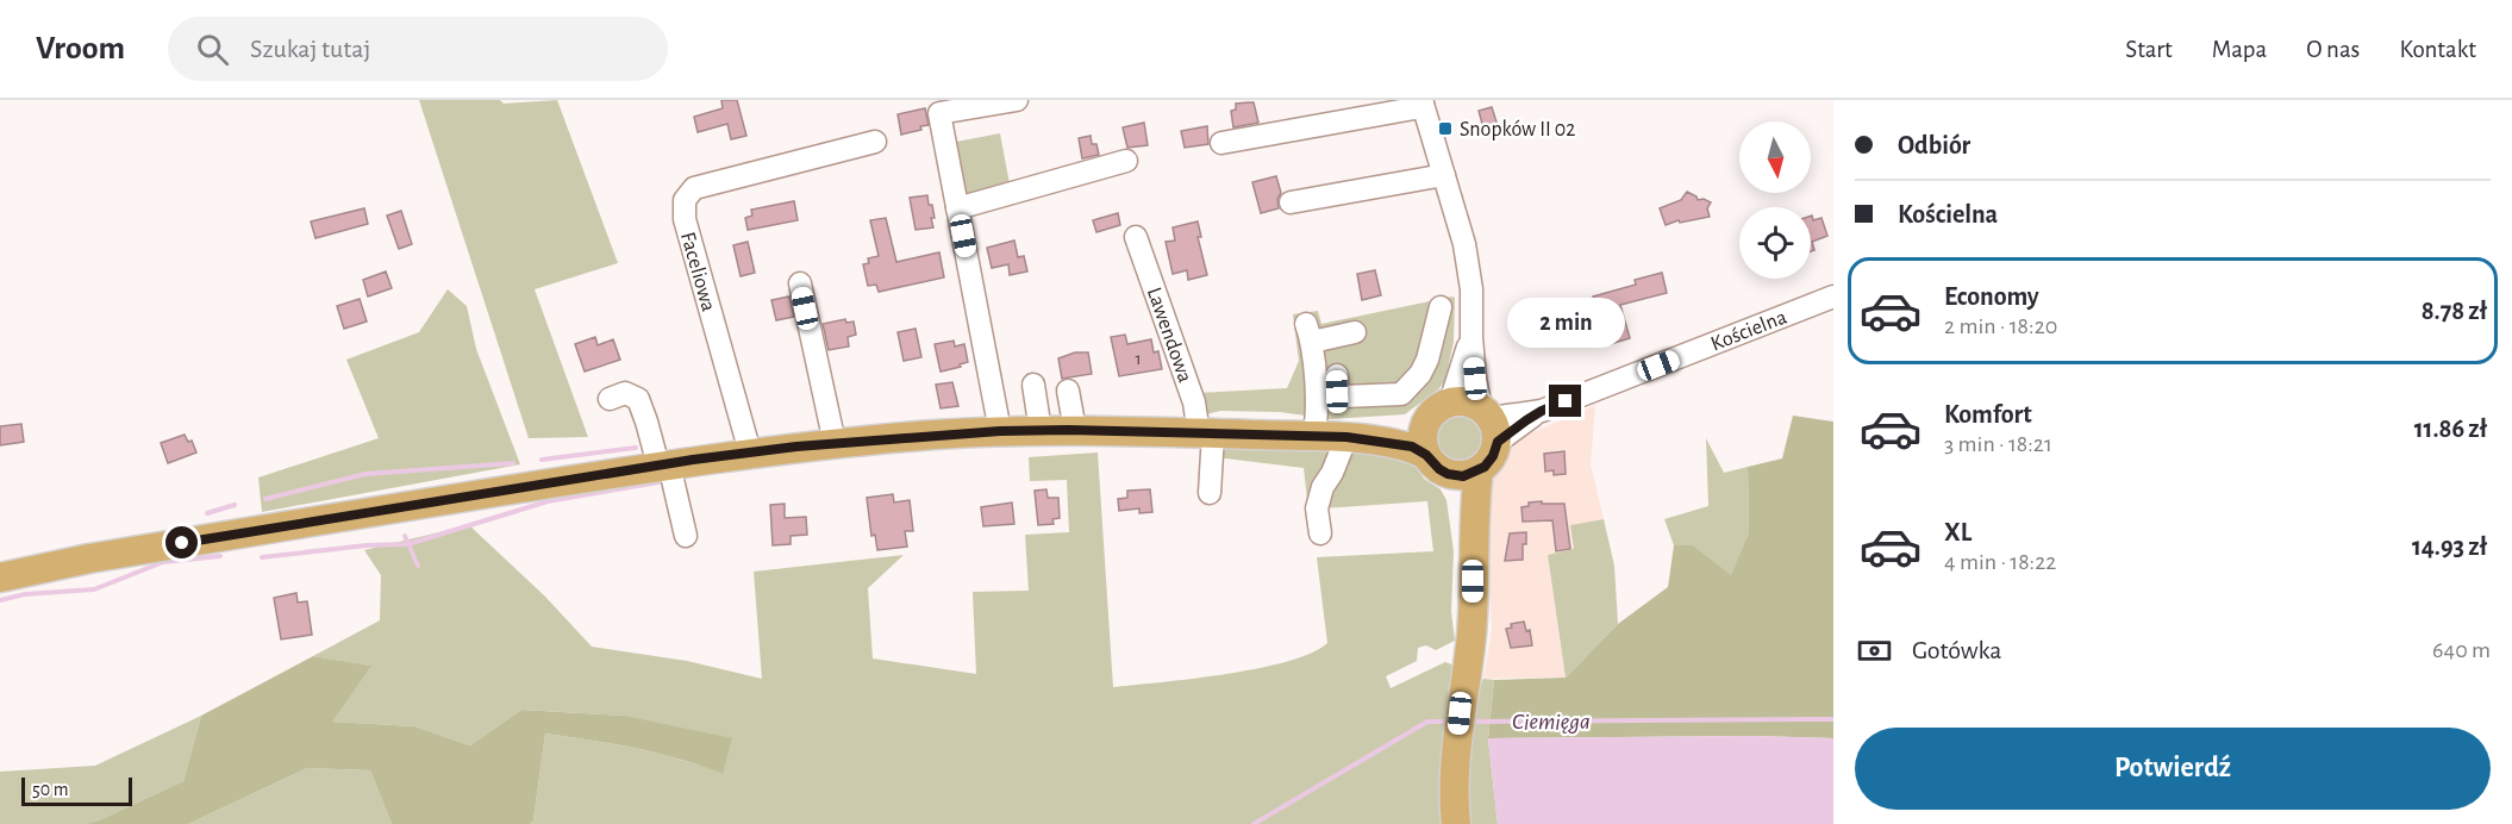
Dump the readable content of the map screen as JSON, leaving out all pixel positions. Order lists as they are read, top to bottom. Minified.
{"streets":{"street":["Faceliowa","Kościelna","Lawendowa"]},"water":["Ciemięga"],"places":{"transit":["Snopków II 02"]},"house_numbers":["1"],"scale_bar":"50 m","north":"bottom","page":{"header":"Vroom","search":"Szukaj tutaj","nav":["Start","Mapa","O nas","Kontakt"],"banner":["Odbiór","Kościelna"],"list":[{"name":"Economy","note":"2 min · 18:20","value":"8.78 zł"},{"name":"Komfort","note":"3 min · 18:21","value":"11.86 zł"},{"name":"XL","note":"4 min · 18:22","value":"14.93 zł"}],"bubble":"2 min","pay":["Gotówka","640 m"],"buttons":"Potwierdź","scale":"50 m"}}
